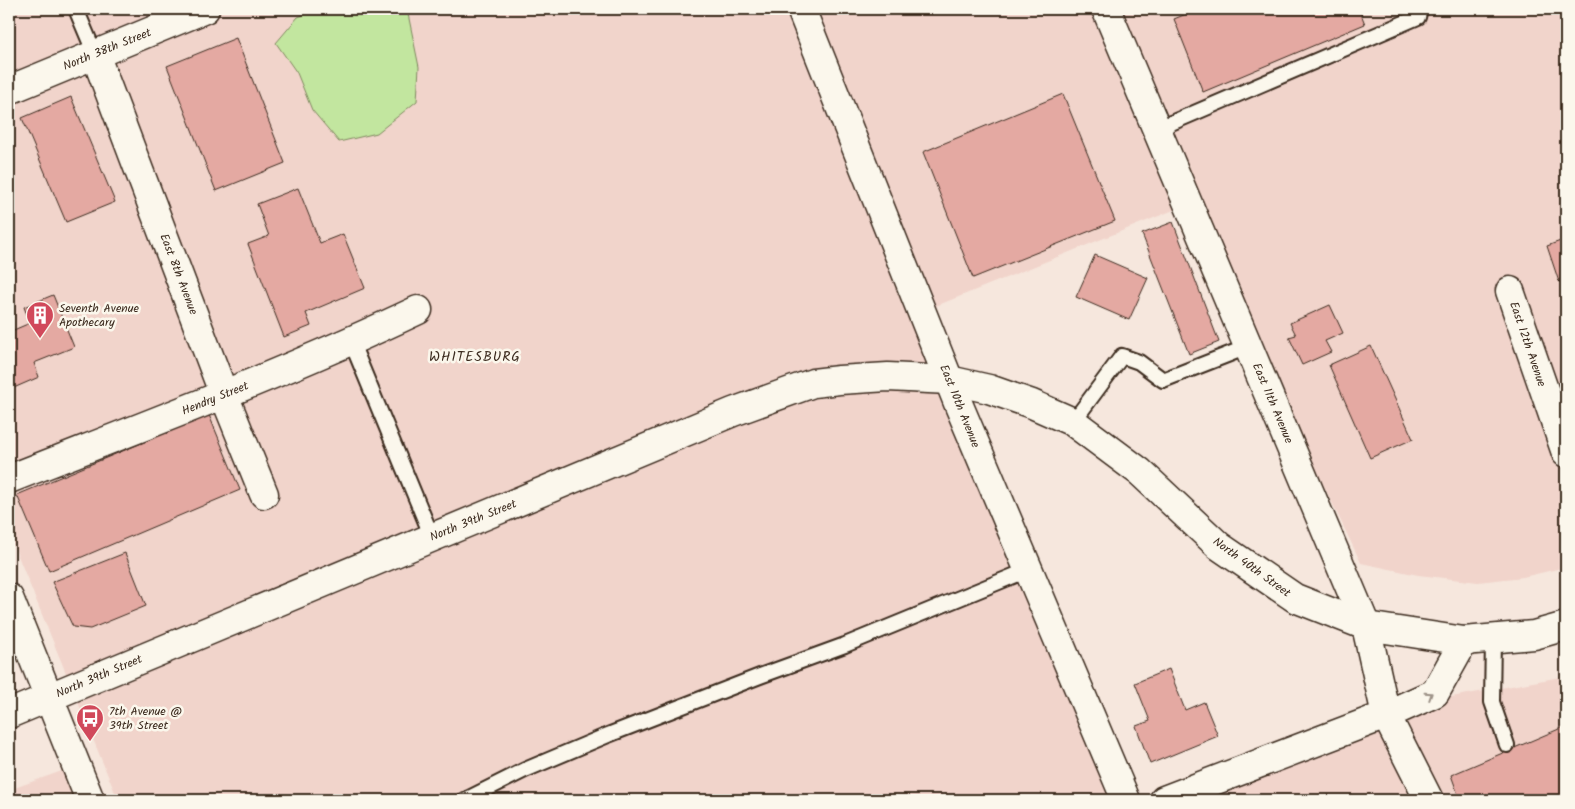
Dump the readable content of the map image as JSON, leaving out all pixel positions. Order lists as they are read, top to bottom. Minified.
{"streets":{"street":["North 38th Street","East 8th Avenue","East 12th Avenue","Hendry Street","East 11th Avenue","East 10th Avenue","North 39th Street","North 40th Street"]},"crossings":[["North 38th Street","East 8th Avenue"],["East 8th Avenue","Hendry Street"],["East 11th Avenue","North 40th Street"],["East 10th Avenue","North 39th Street"],["East 10th Avenue","North 40th Street"],["North 39th Street","North 40th Street"]],"districts":["WHITESBURG"],"places":{"building":["Seventh Avenue Apothecary"],"bus stop":["7th Avenue @ 39th Street"]}}
